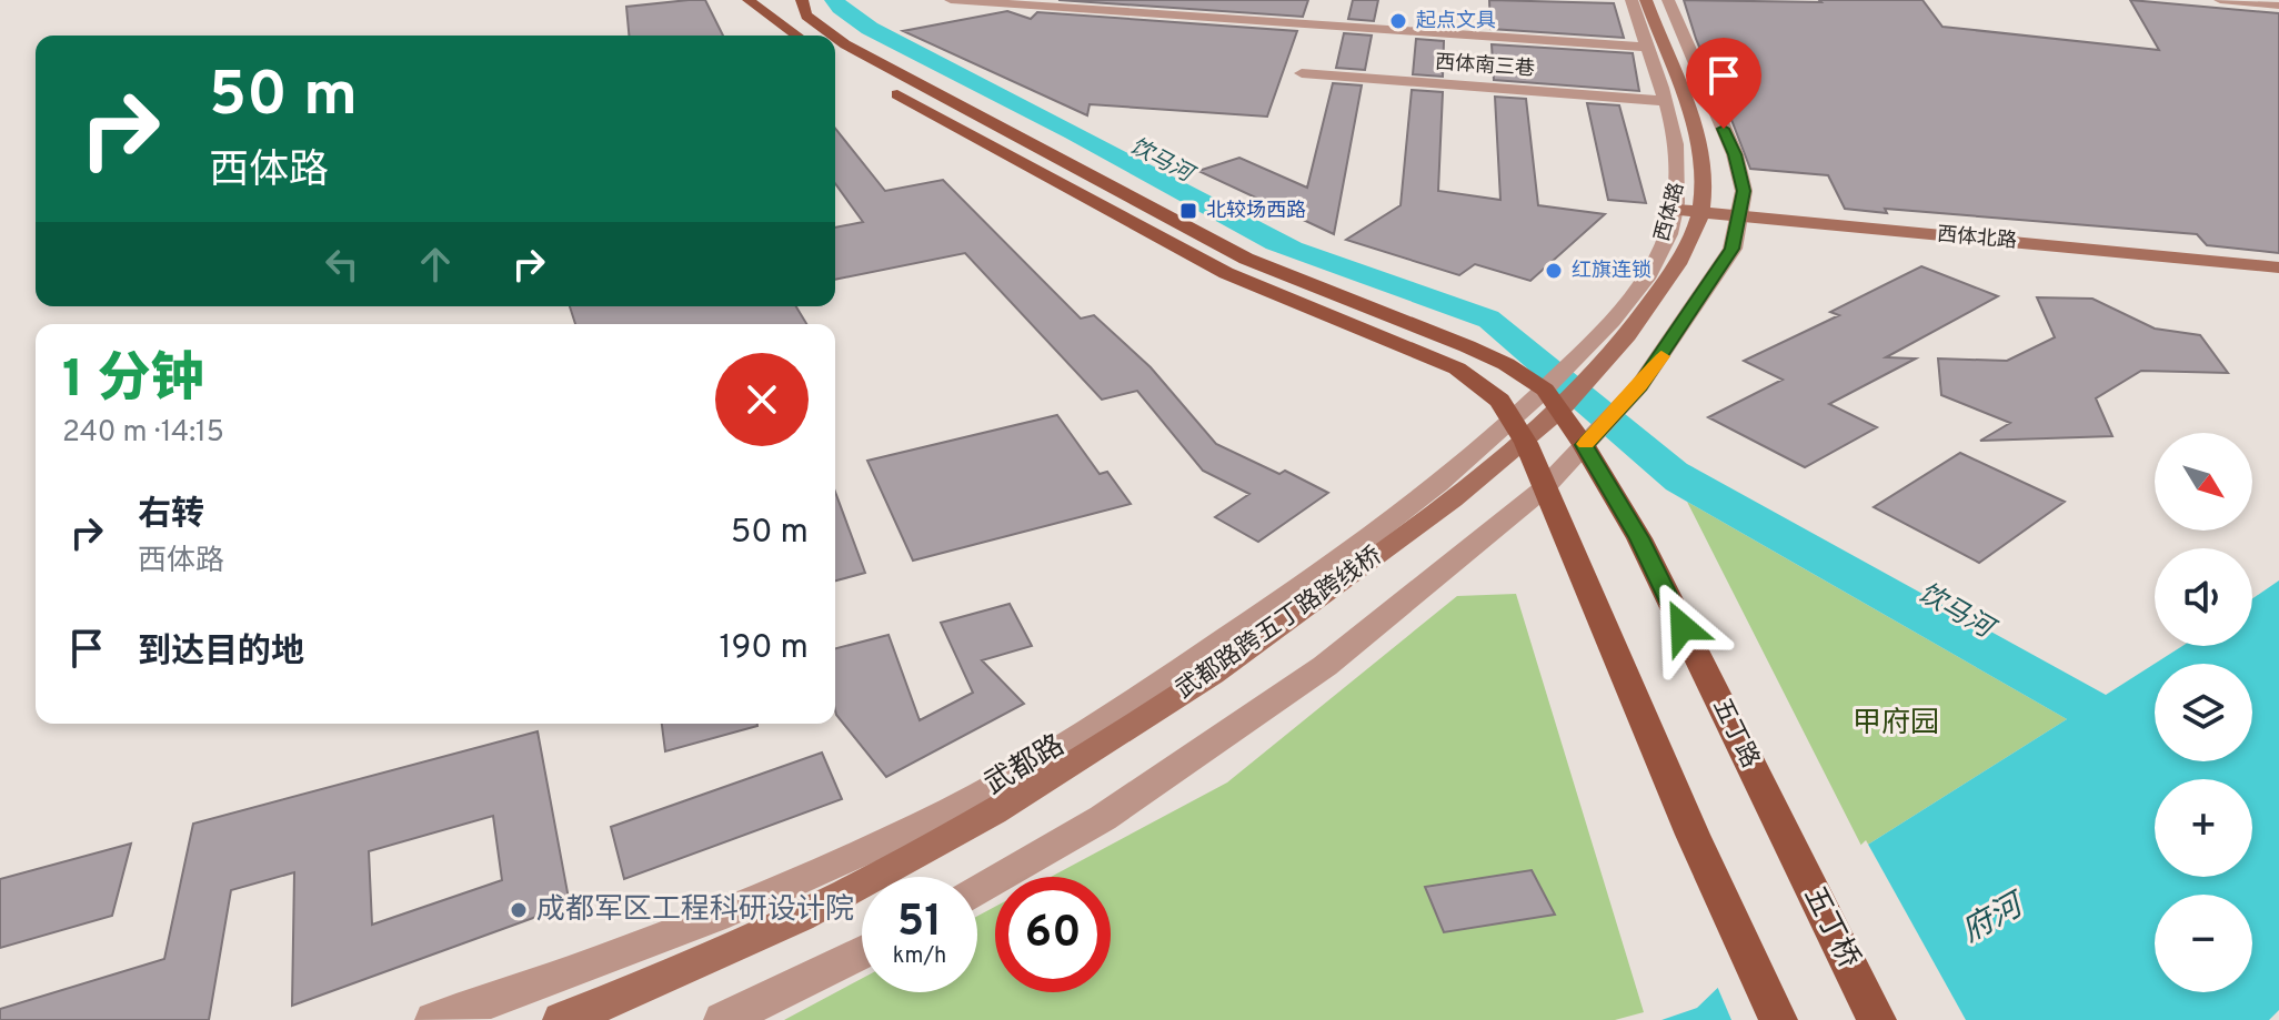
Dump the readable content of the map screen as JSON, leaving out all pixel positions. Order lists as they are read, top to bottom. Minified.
{"streets":{"main road":["五丁路","五丁桥"],"street":["西体南三巷","西体路","西体北路","武都路跨五丁路跨线桥","武都路"]},"crossings":[["西体南三巷","西体路"],["西体路","西体北路"],["西体路","武都路"],["五丁路","五丁桥"]],"water":["饮马河","府河"],"parks":["甲府园"],"places":{"other":["起点文具","红旗连锁","成都军区工程科研设计院"],"transit":["北较场西路"]},"north":"bottom right","page":{"turn":["50 m","西体路"],"heading":["1 分钟","240 m · 14:15"],"map_buttons":["+","−"],"list":[{"name":"右转","note":"西体路","value":"50 m"},{"name":"到达目的地","value":"190 m"}],"speed":"51 km/h","limit":"60"}}
